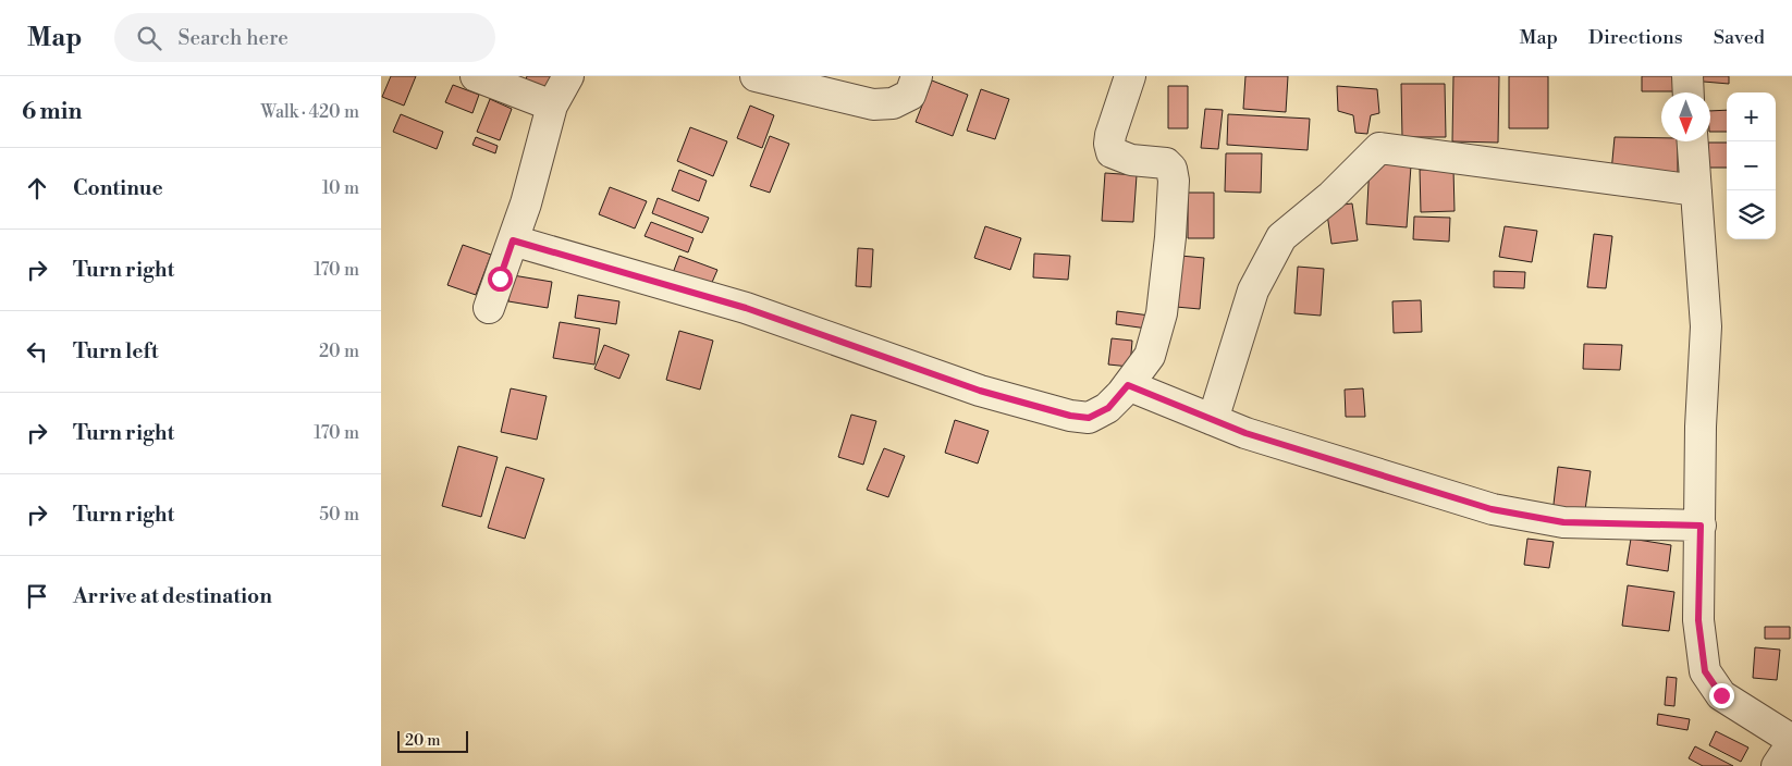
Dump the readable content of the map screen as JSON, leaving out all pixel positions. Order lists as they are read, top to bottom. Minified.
{"scale_bar":"20 m","north":"bottom","page":{"header":"Map","search":"Search here","nav":["Map","Directions","Saved"],"heading":["6 min","Walk · 420 m"],"map_buttons":["+","−"],"list":[["Continue","10 m"],["Turn right","170 m"],["Turn left","20 m"],["Turn right","170 m"],["Turn right","50 m"],"Arrive at destination"],"scale":"20 m"}}
